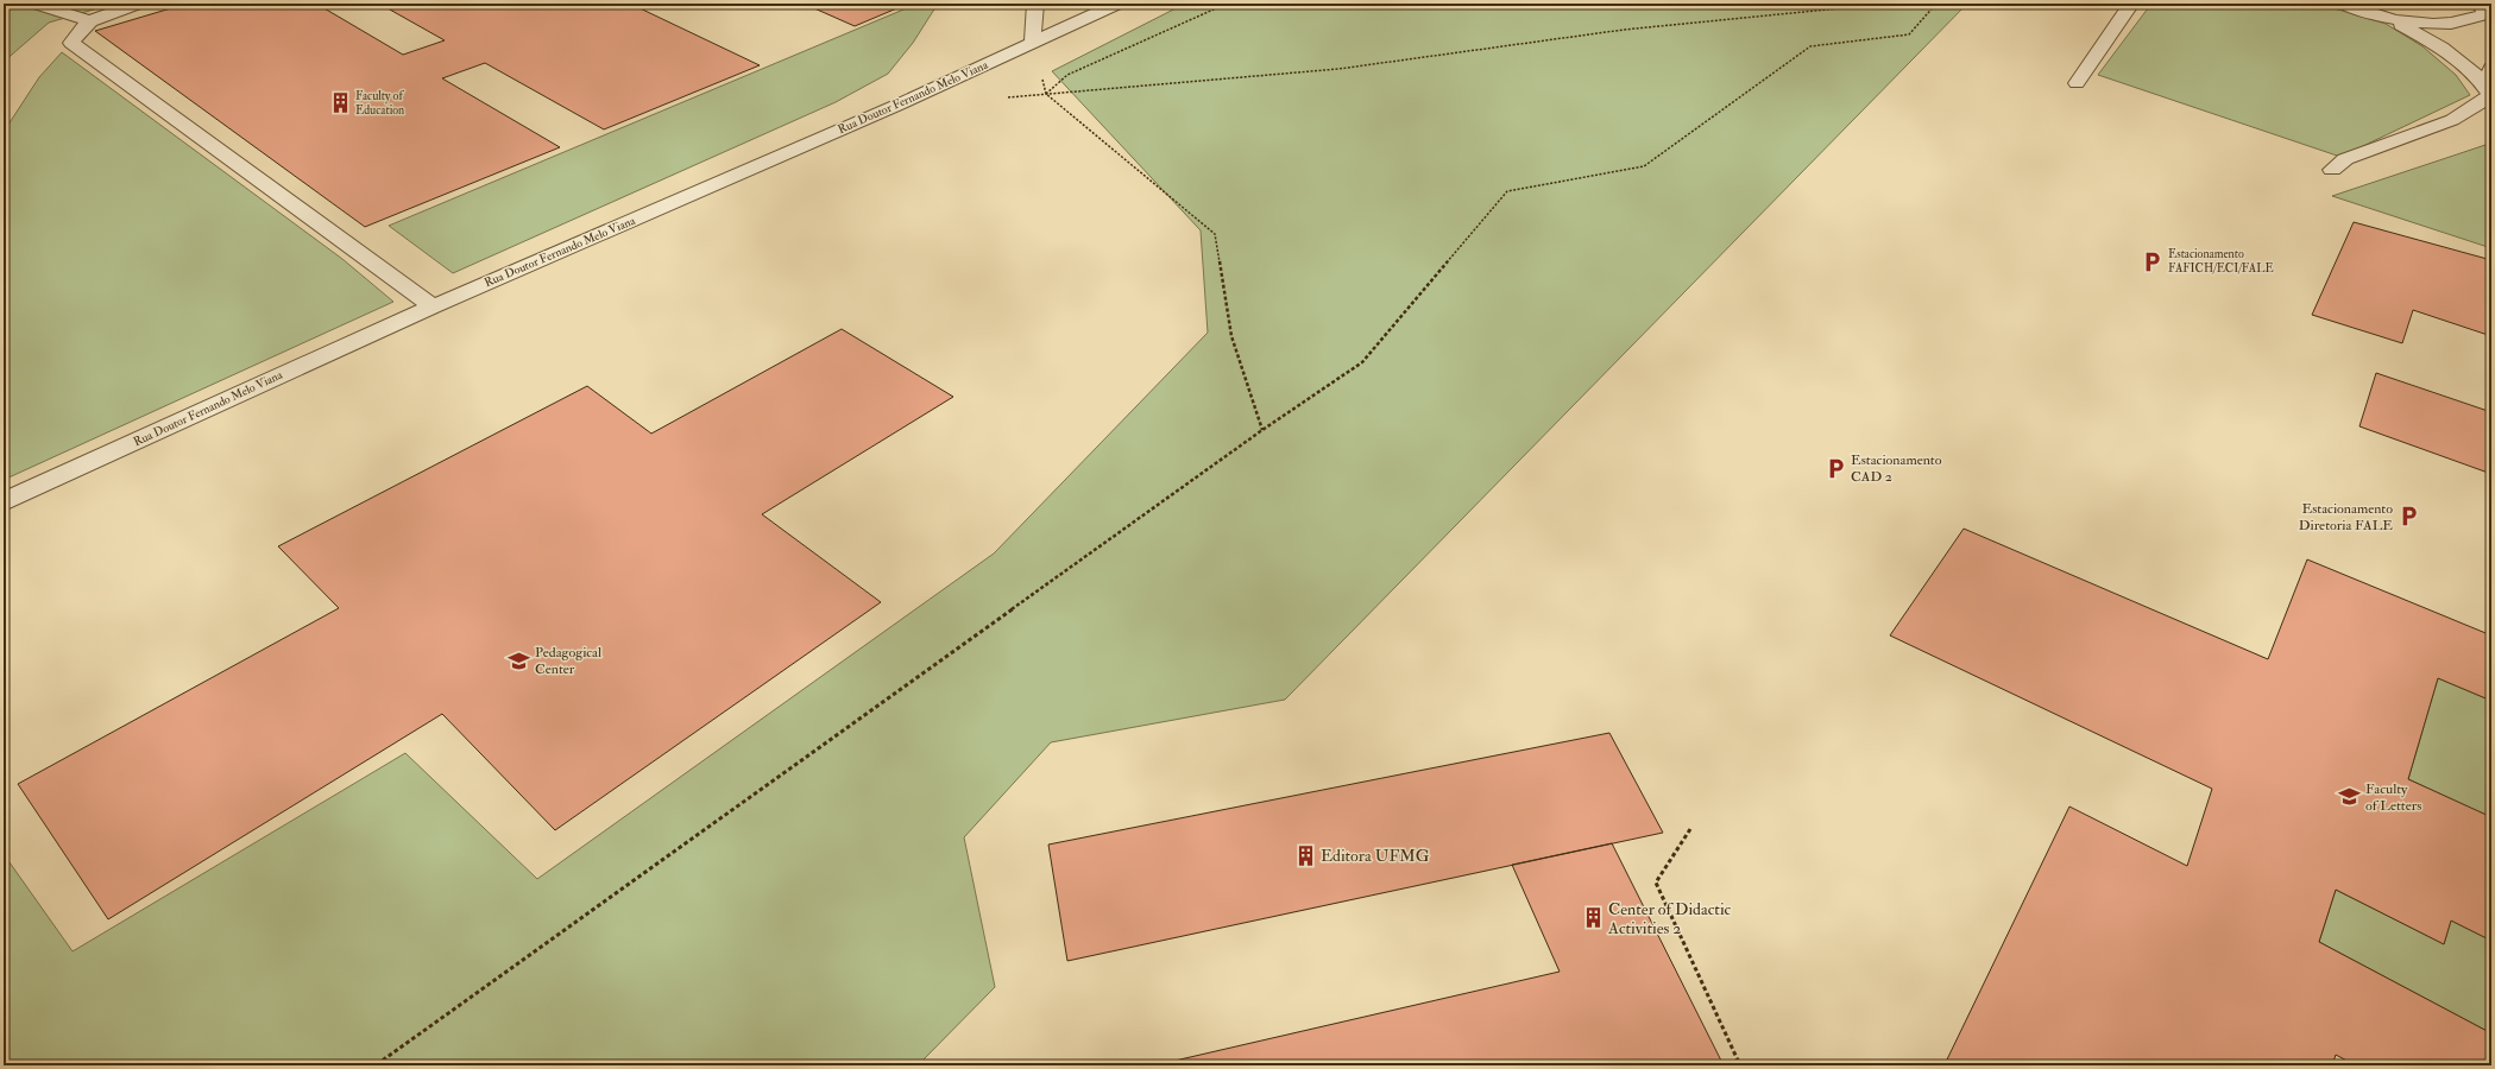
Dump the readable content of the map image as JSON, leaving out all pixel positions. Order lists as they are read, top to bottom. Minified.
{"streets":{"street":["Rua Doutor Fernando Melo Viana"]},"places":{"building":["Faculty of Education","Editora UFMG","Center of Didactic Activities 2"],"parking":["Estacionamento FAFICH/ECI/FALE","Estacionamento CAD 2","Estacionamento Diretoria FALE"],"school or university":["Pedagogical Center","Faculty of Letters"]}}
